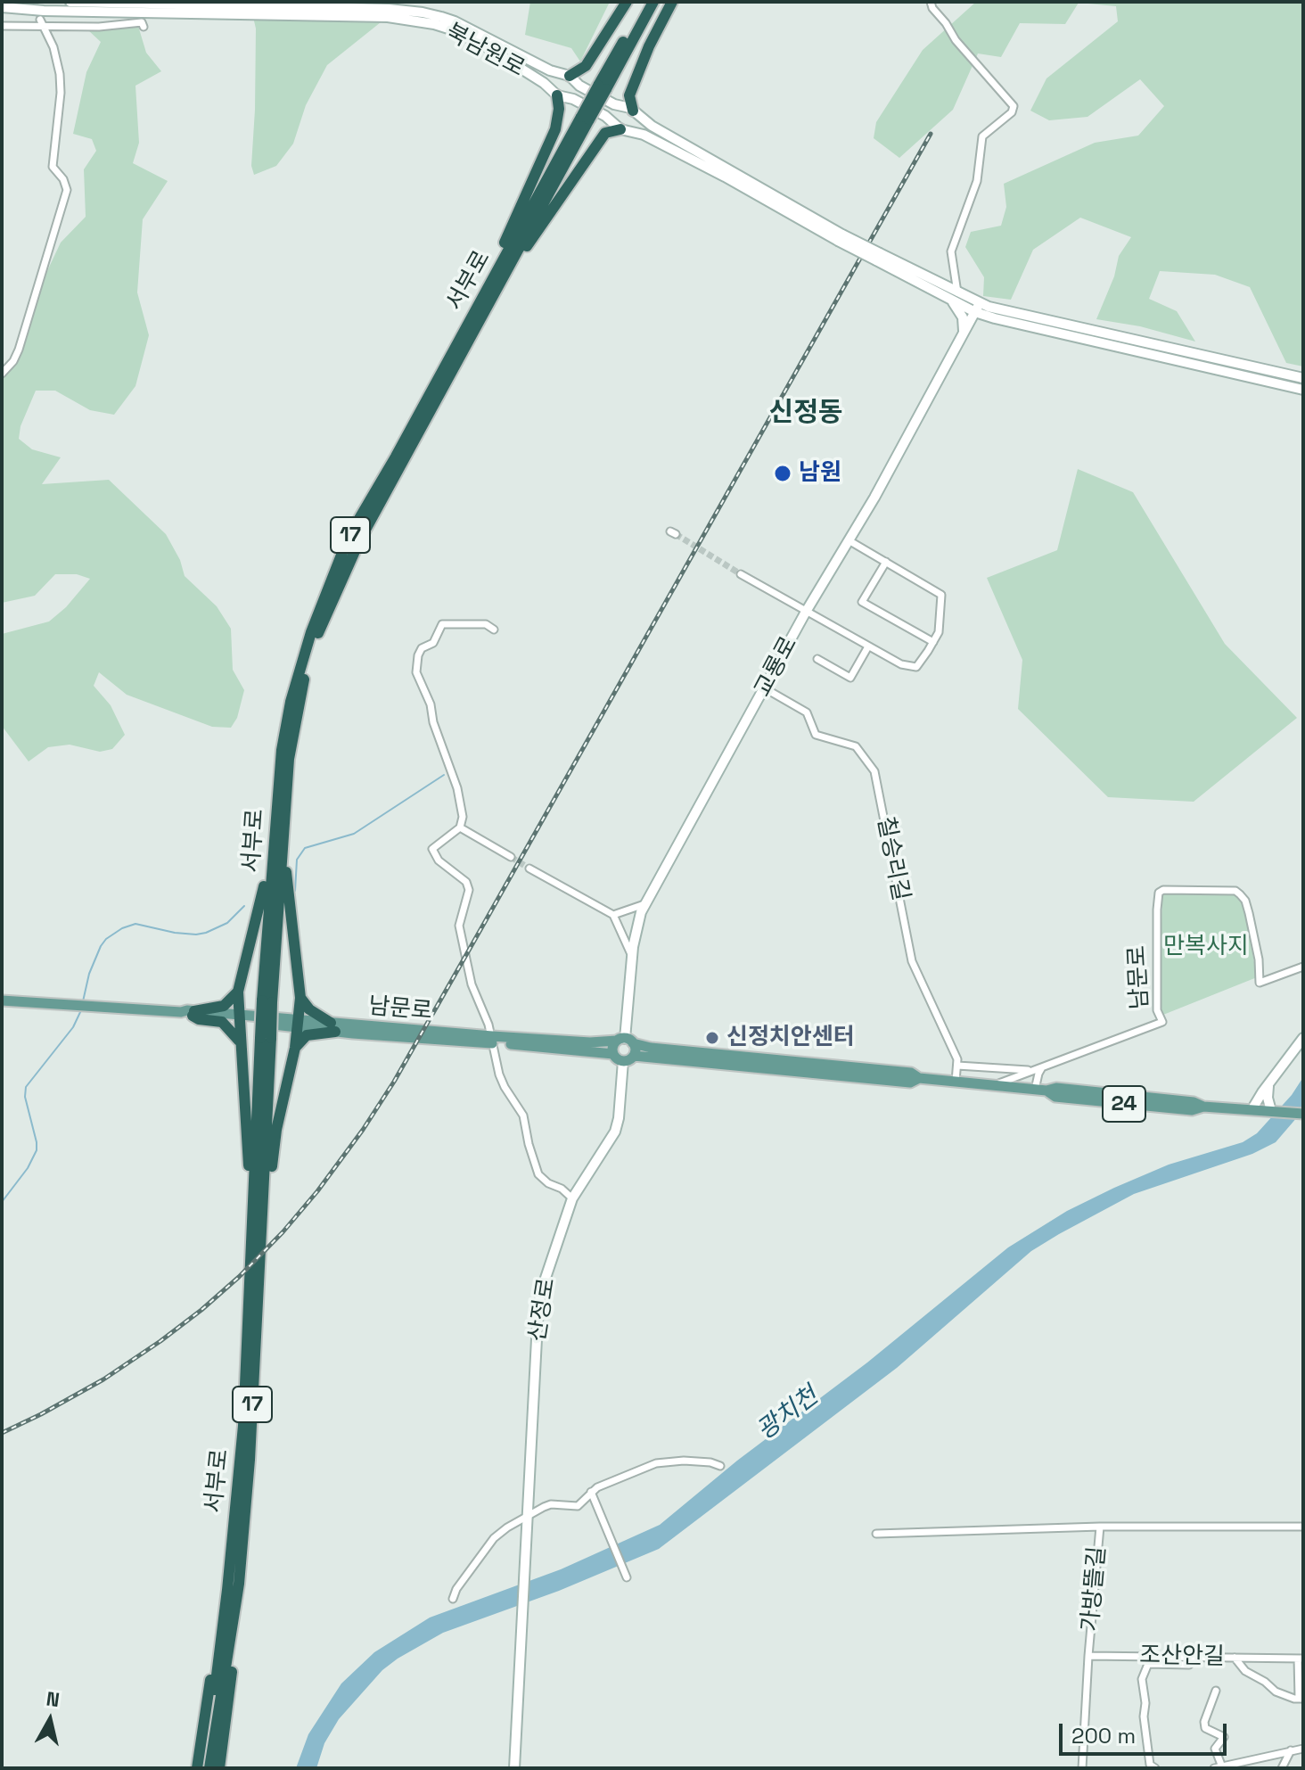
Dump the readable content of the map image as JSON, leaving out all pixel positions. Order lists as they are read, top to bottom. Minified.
{"streets":{"highway":["서부로","17"],"main road":["남문로","24"],"street":["북남원로","교룡로","칠승리길","산정로","가방뜰길","조산안길"]},"crossings":[["교룡로","칠승리길"],["교룡로","남문로"],["교룡로","산정로"],["칠승리길","남문로"],["남문로","산정로"],["가방뜰길","조산안길"]],"districts":["신정동"],"water":["광치천"],"parks":["만복사지"],"places":["남원","신정치안센터"],"scale_bar":"200 m","north":"top"}
